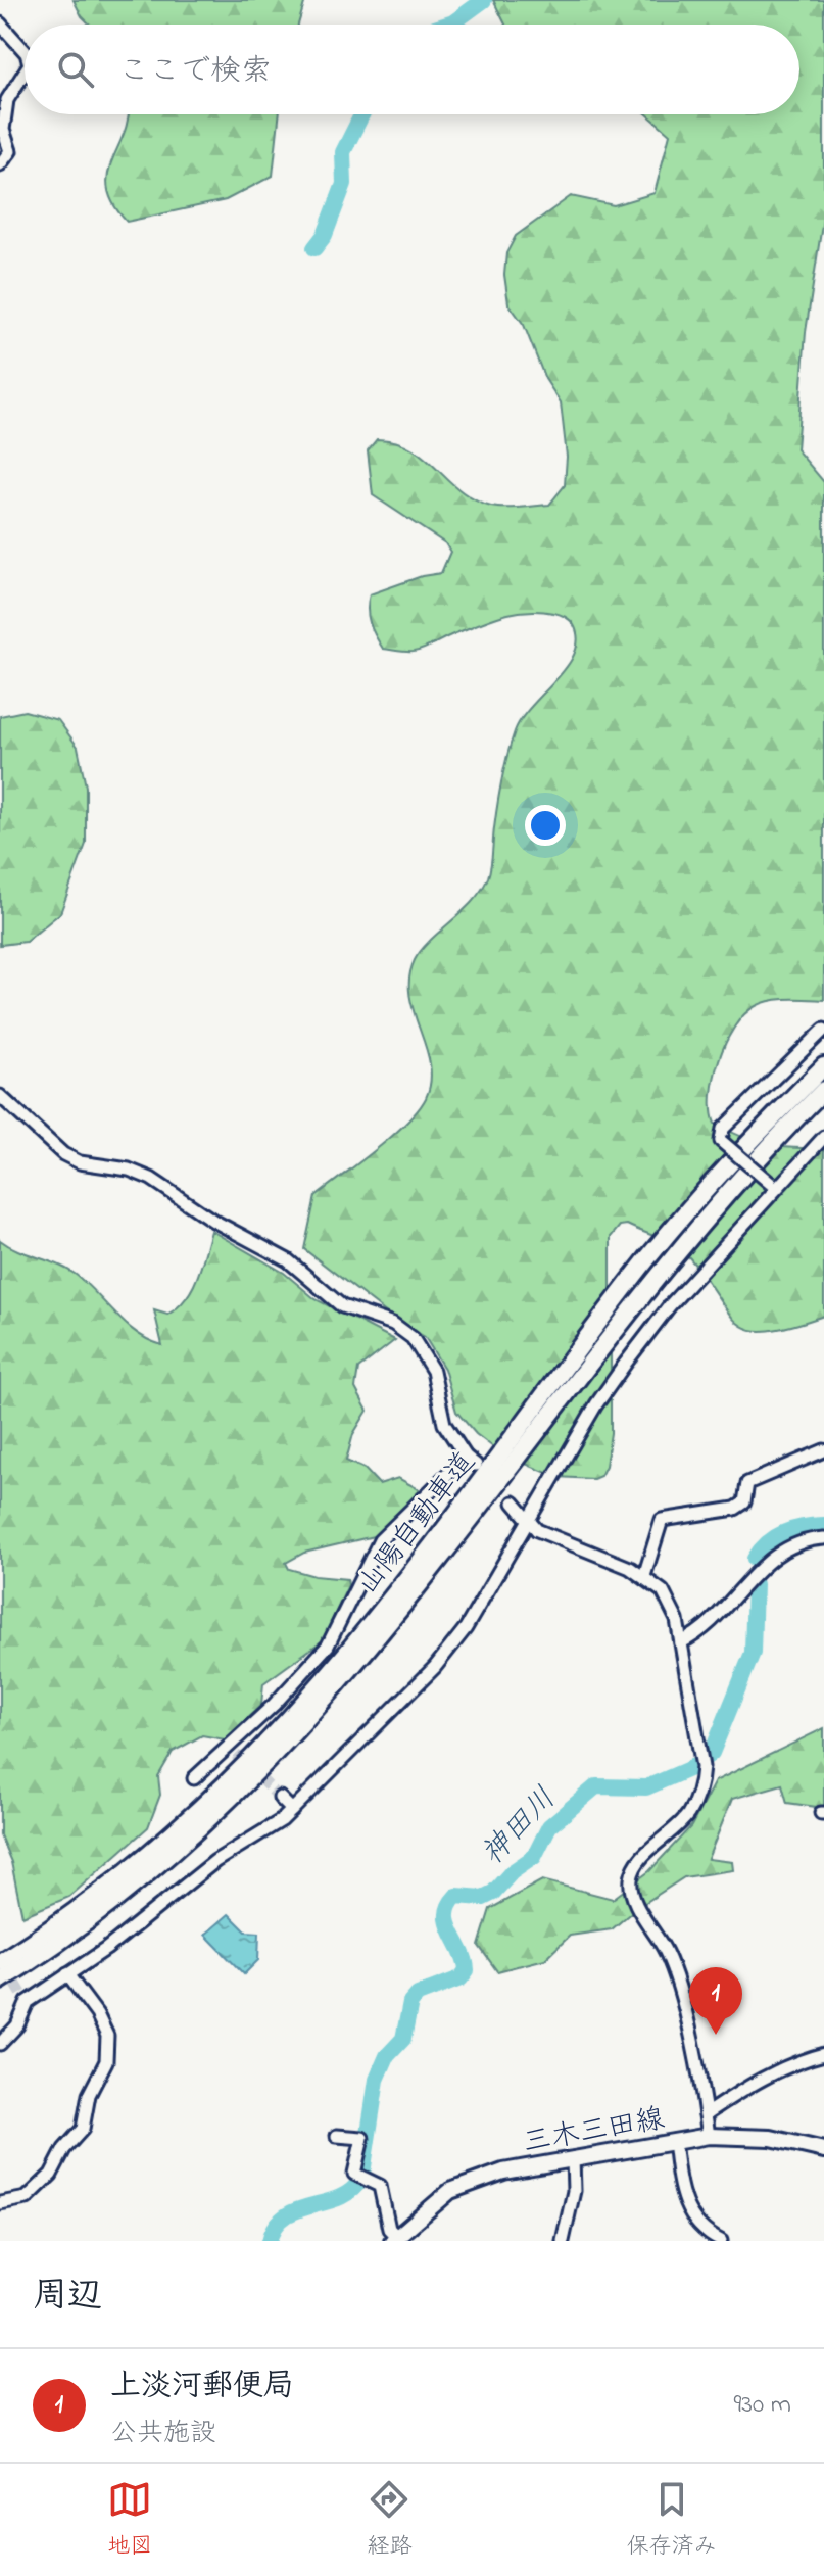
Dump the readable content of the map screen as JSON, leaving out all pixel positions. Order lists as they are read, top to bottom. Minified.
{"streets":{"highway":["山陽自動車道"],"main road":["三木三田線"]},"water":["神田川"],"page":{"search":"ここで検索","pins":"1","heading":"周辺","list":[{"mark":"1","name":"上淡河郵便局","note":"公共施設","value":"930 m"}],"nav":["地図","経路","保存済み"]}}
